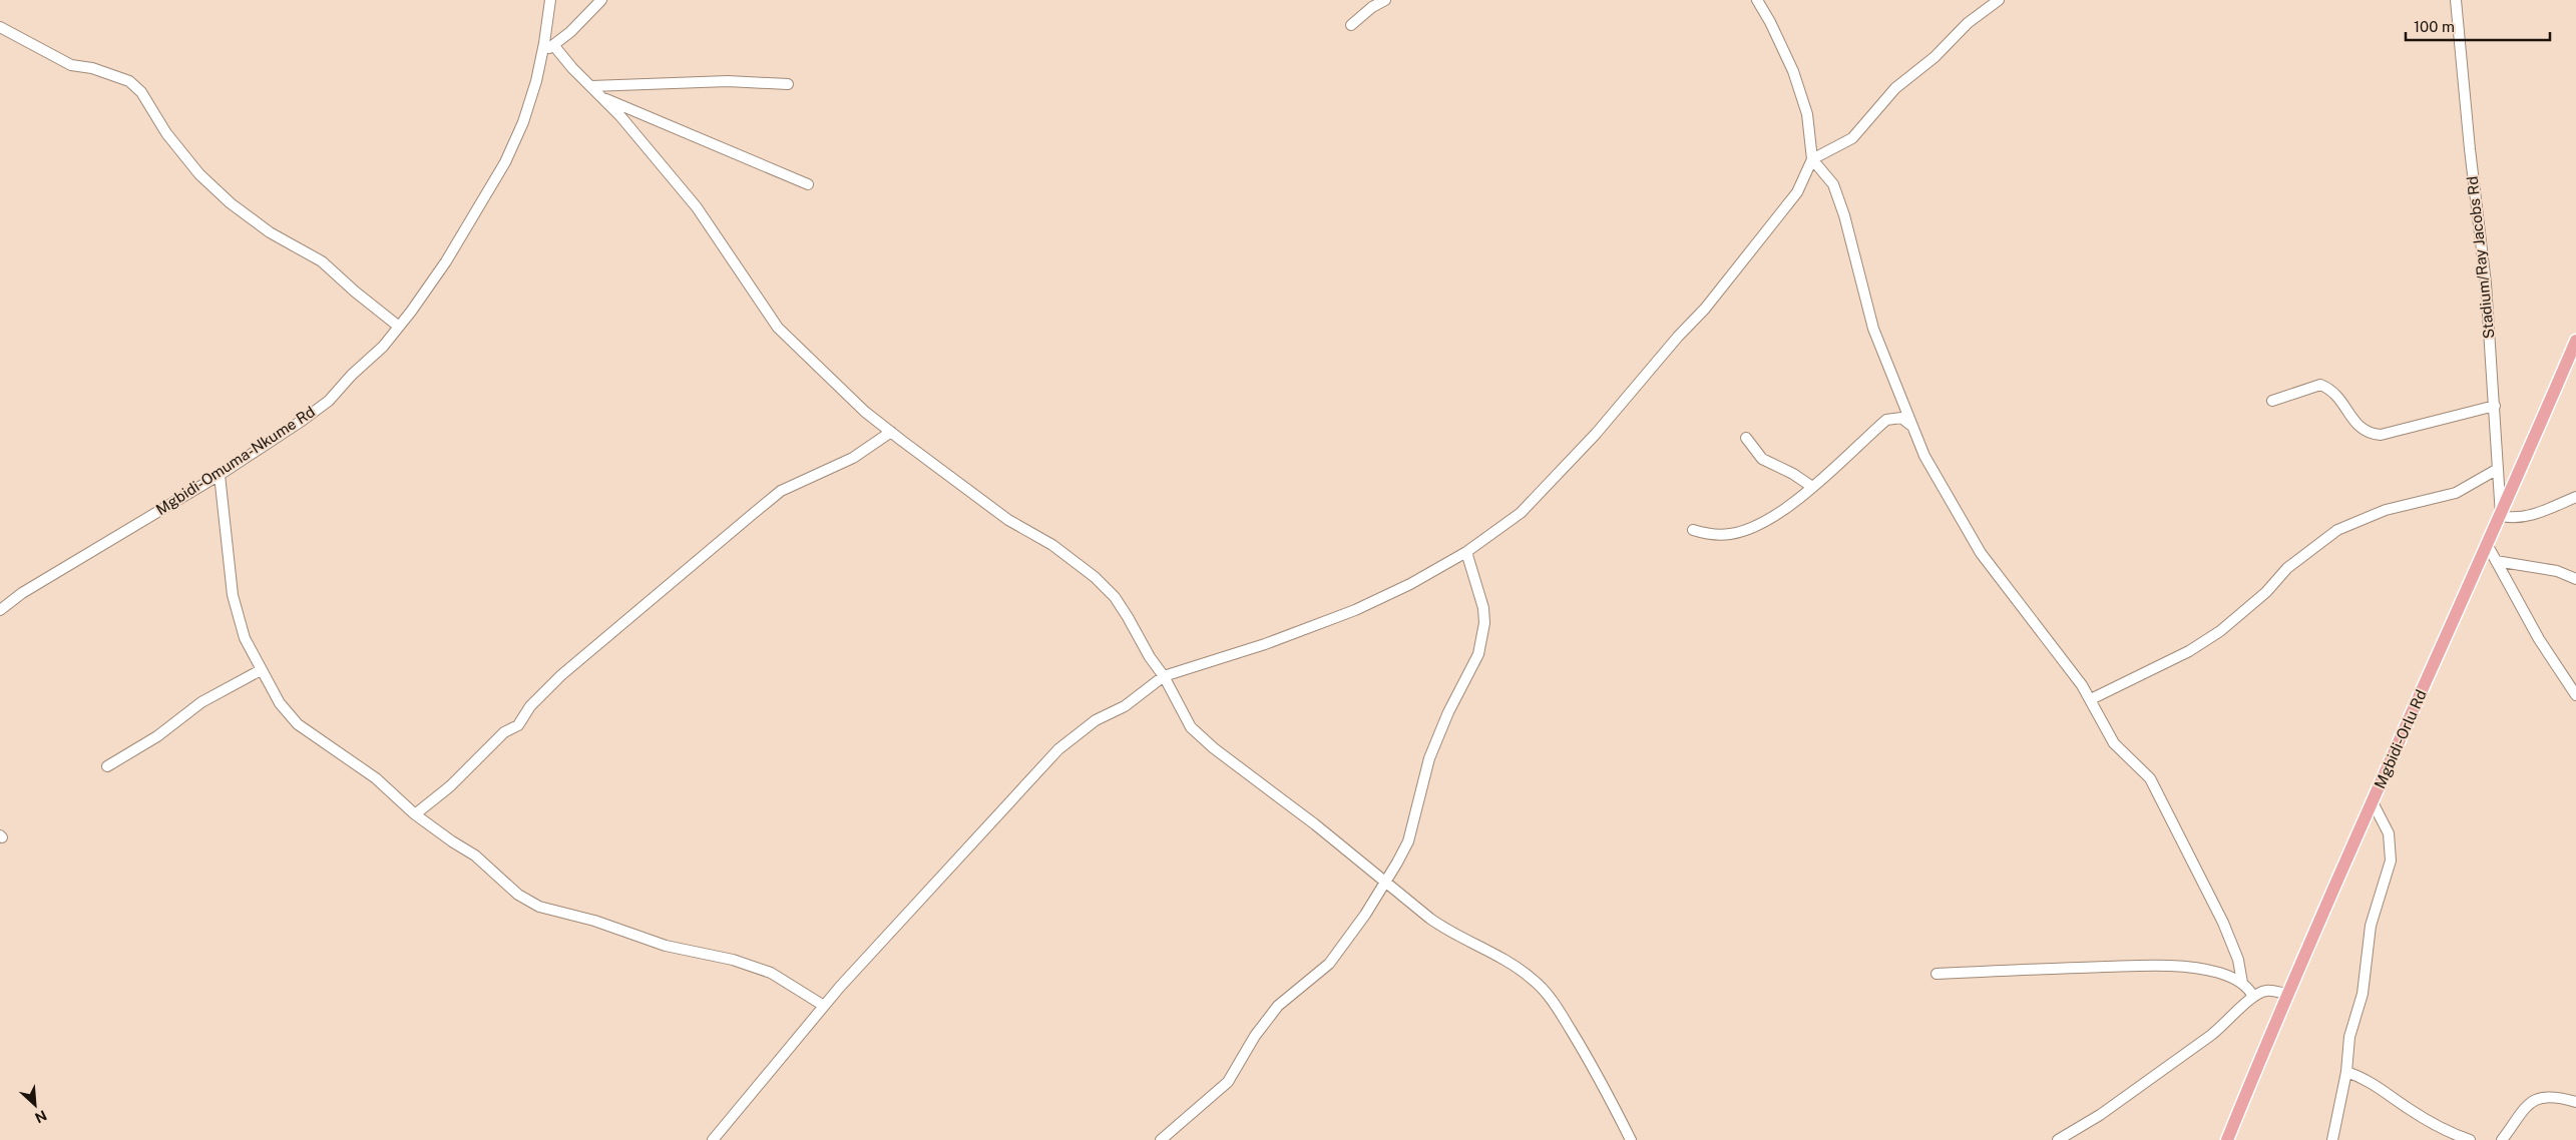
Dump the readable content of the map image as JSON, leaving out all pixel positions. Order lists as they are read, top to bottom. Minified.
{"streets":{"main road":["Mgbidi-Orlu Rd"],"street":["Stadium/Ray Jacobs Rd","Mgbidi-Omuma-Nkume Rd"]},"crossings":[["Stadium/Ray Jacobs Rd","Mgbidi-Orlu Rd"]],"scale_bar":"100 m","north":"bottom right"}
